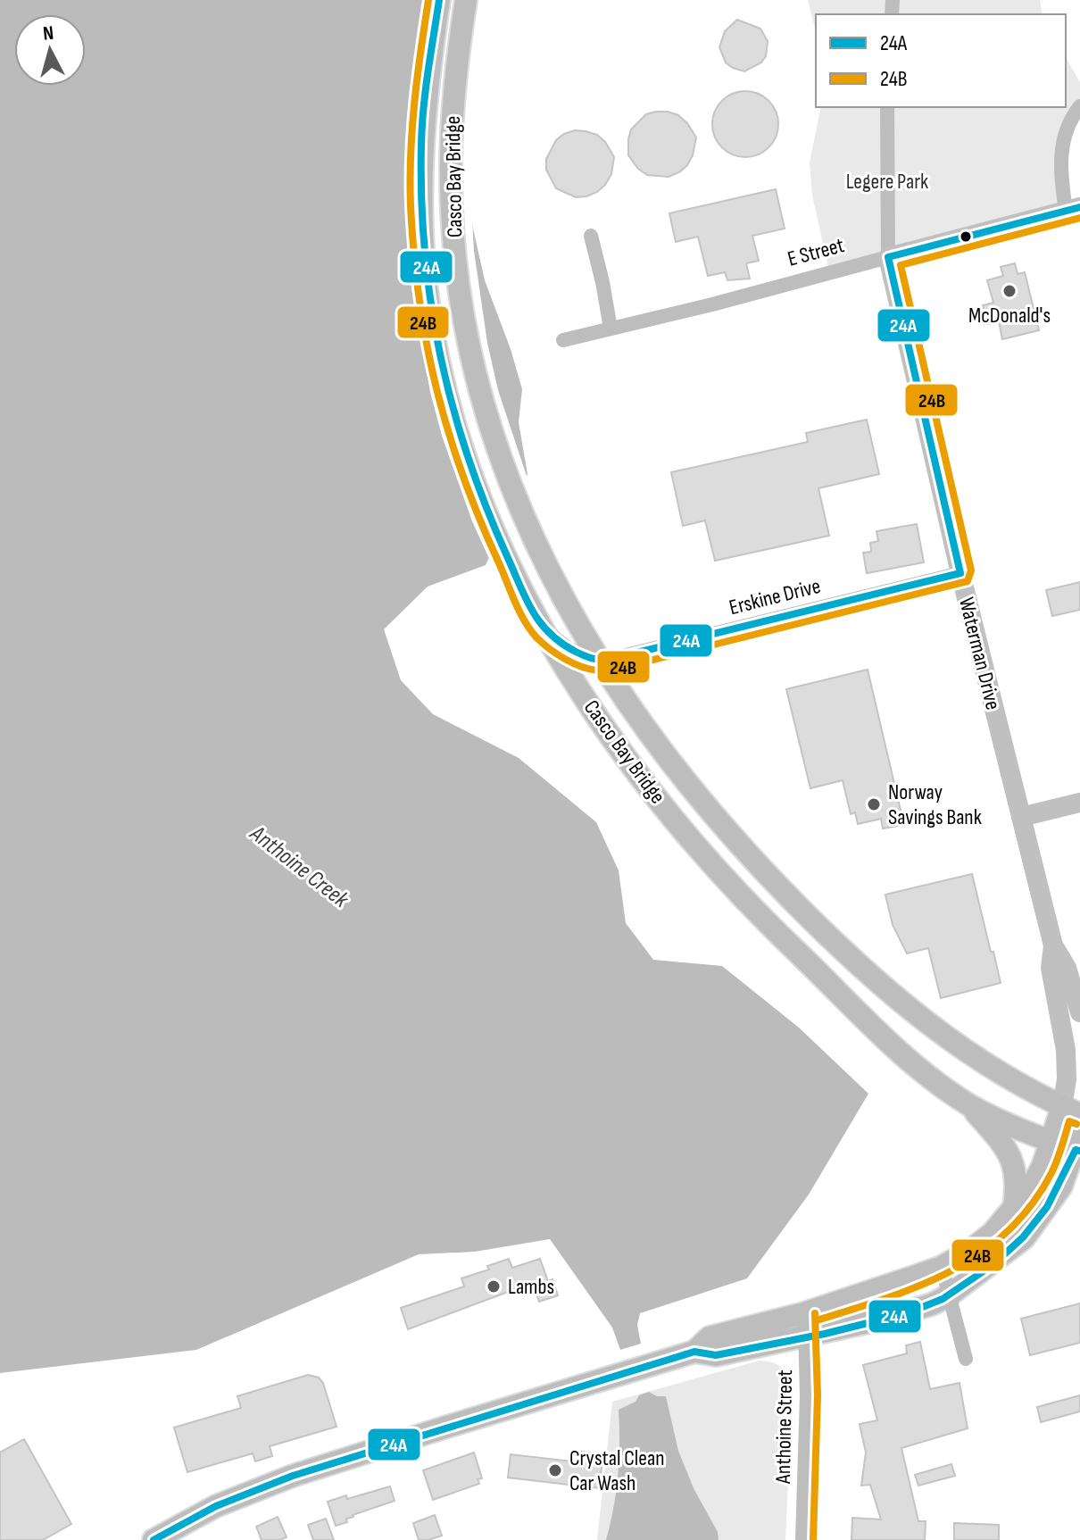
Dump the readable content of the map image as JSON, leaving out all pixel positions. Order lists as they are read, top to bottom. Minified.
{"streets":{"main road":["Casco Bay Bridge","Waterman Drive"],"street":["E Street","Erskine Drive","Anthoine Street"]},"crossings":[["Casco Bay Bridge","Erskine Drive"],["Casco Bay Bridge","Waterman Drive"],["E Street","Waterman Drive"],["Erskine Drive","Waterman Drive"],["Waterman Drive","Anthoine Street"]],"water":["Anthoine Creek"],"parks":["Legere Park"],"places":["McDonald's","Norway Savings Bank","Lambs","Crystal Clean Car Wash"],"lines":["transit line 24A","transit line 24B"],"legend":["24A","24B"],"north":"top"}
